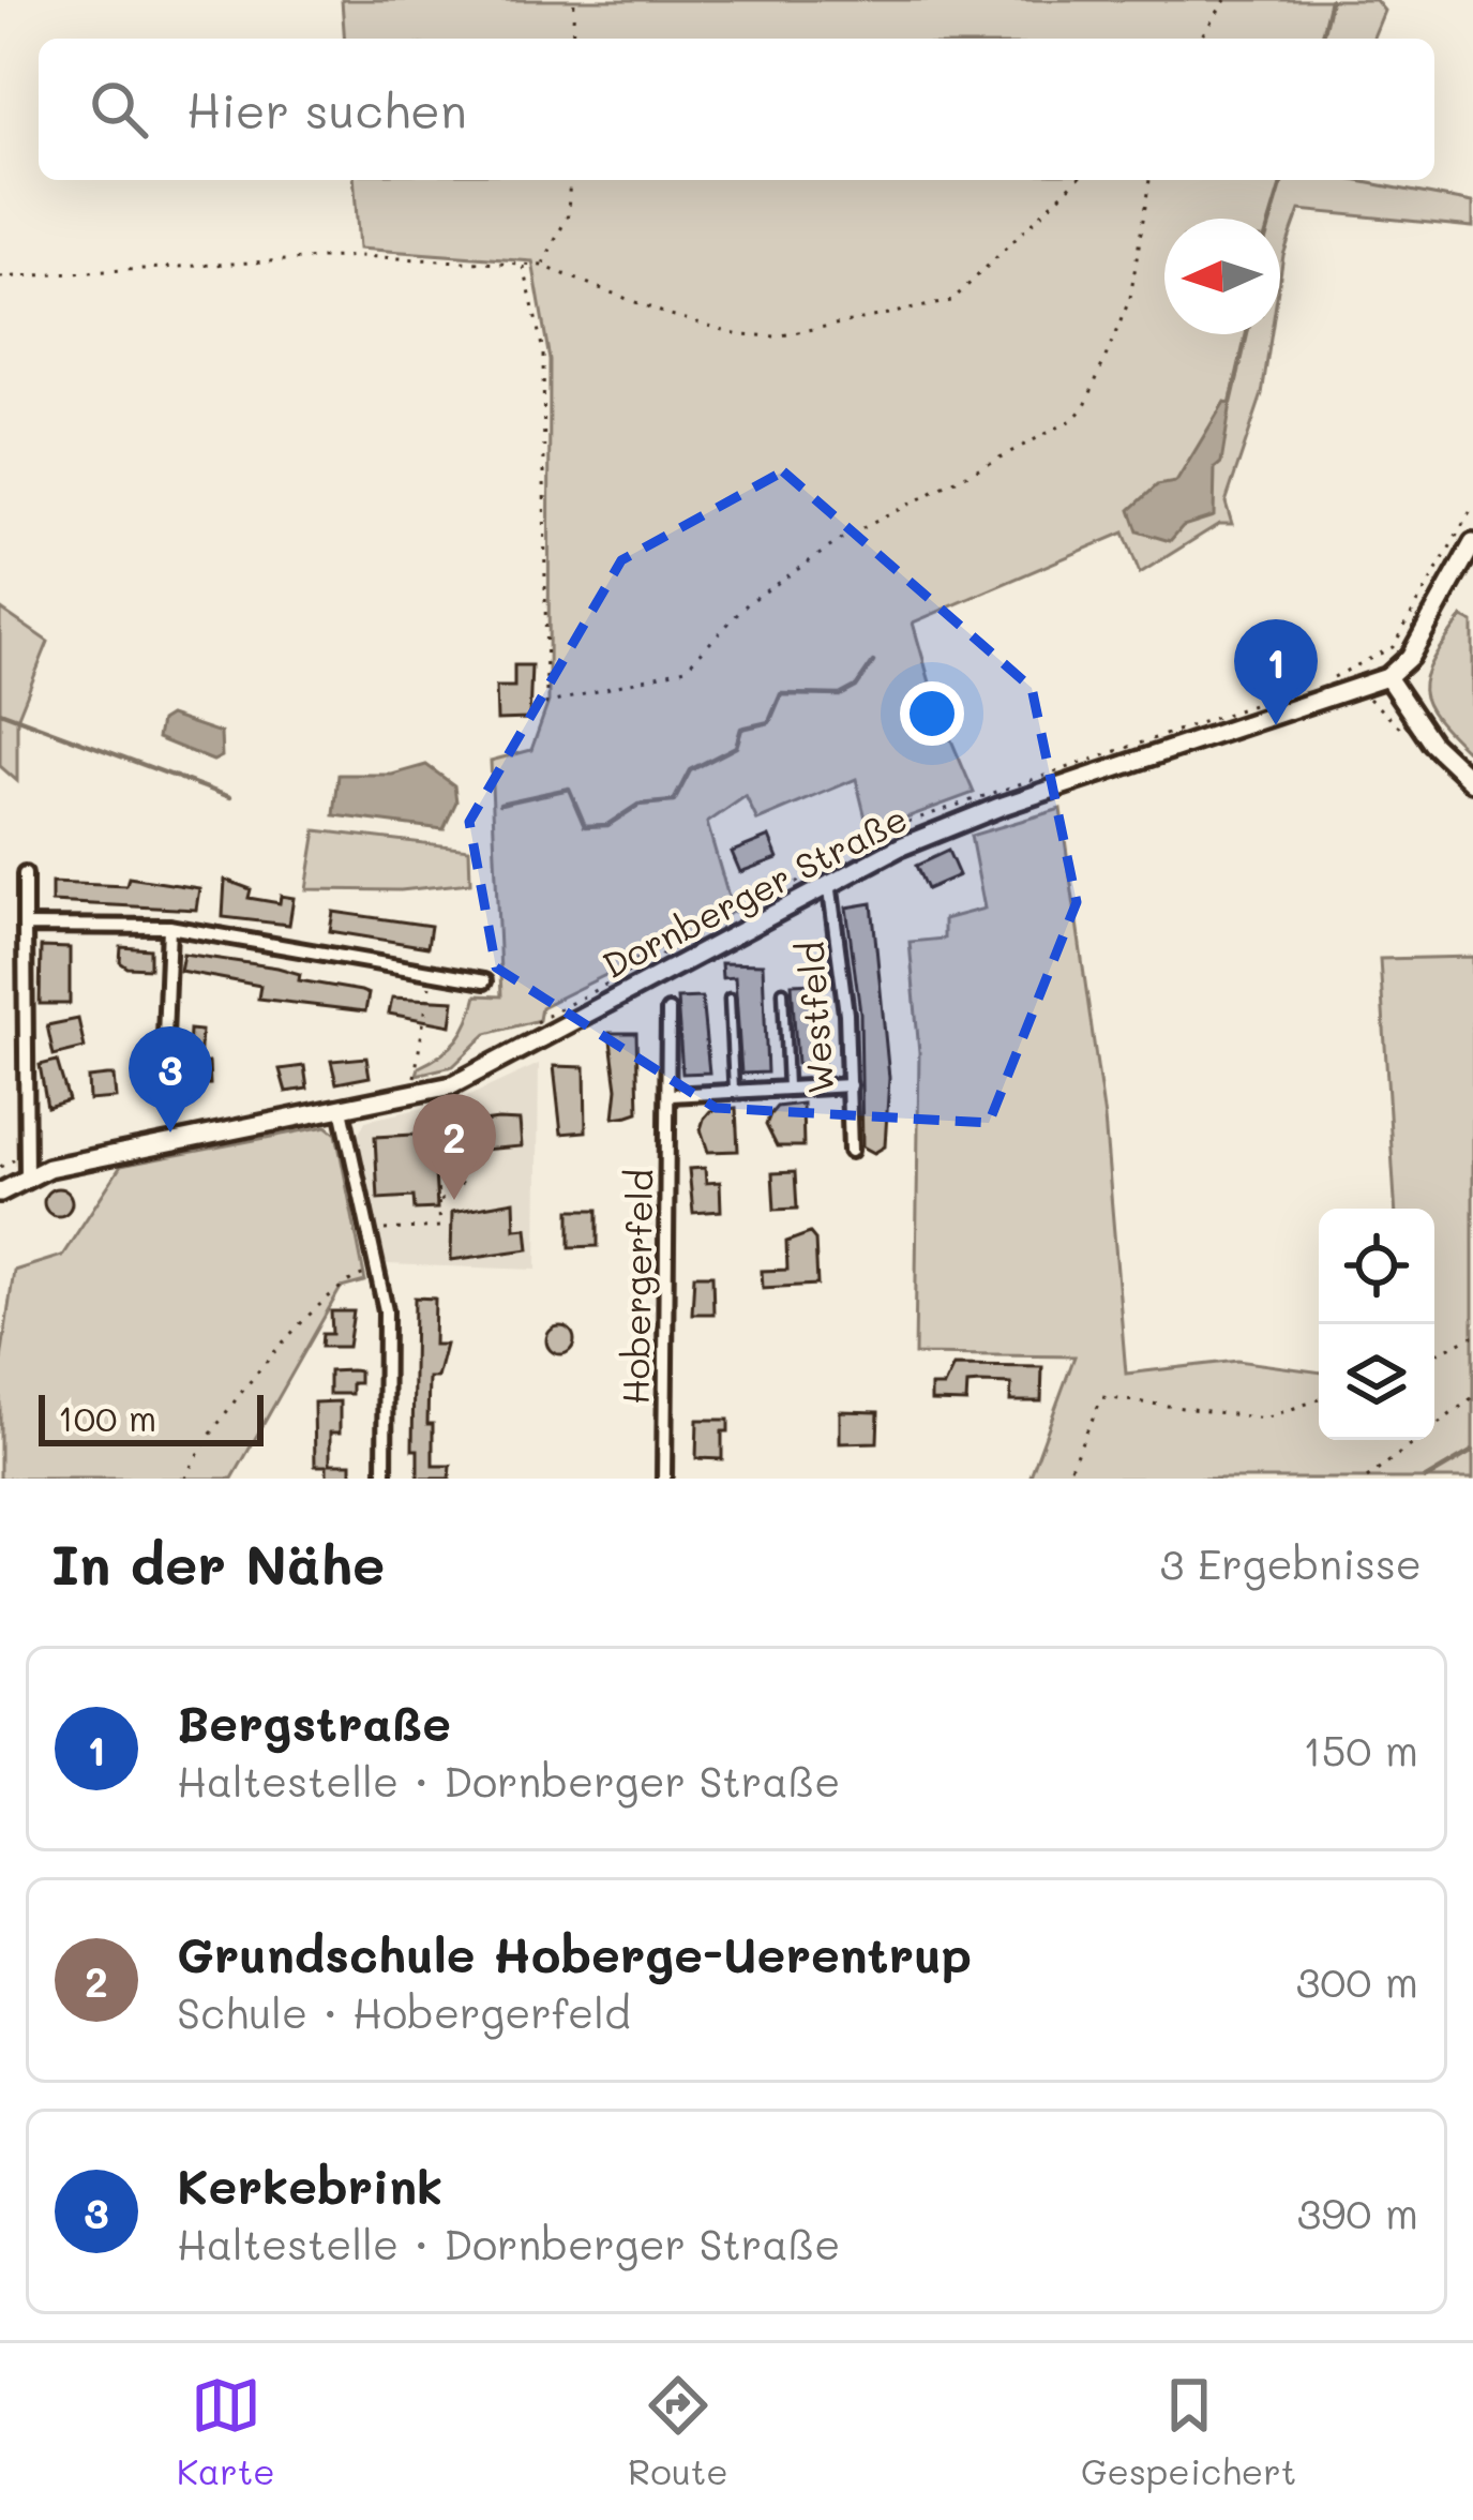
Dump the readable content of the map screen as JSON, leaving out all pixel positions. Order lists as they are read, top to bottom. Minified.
{"streets":{"street":["Dornberger Straße","Westfeld","Hobergerfeld"]},"crossings":[["Dornberger Straße","Westfeld"]],"scale_bar":"100 m","north":"left","page":{"search":"Hier suchen","pins":["1","3","2"],"scale":"100 m","heading":["In der Nähe","3 Ergebnisse"],"list":[{"mark":"1","name":"Bergstraße","note":"Haltestelle · Dornberger Straße","value":"150 m"},{"mark":"2","name":"Grundschule Hoberge-Uerentrup","note":"Schule · Hobergerfeld","value":"300 m"},{"mark":"3","name":"Kerkebrink","note":"Haltestelle · Dornberger Straße","value":"390 m"}],"nav":["Karte","Route","Gespeichert"]}}
